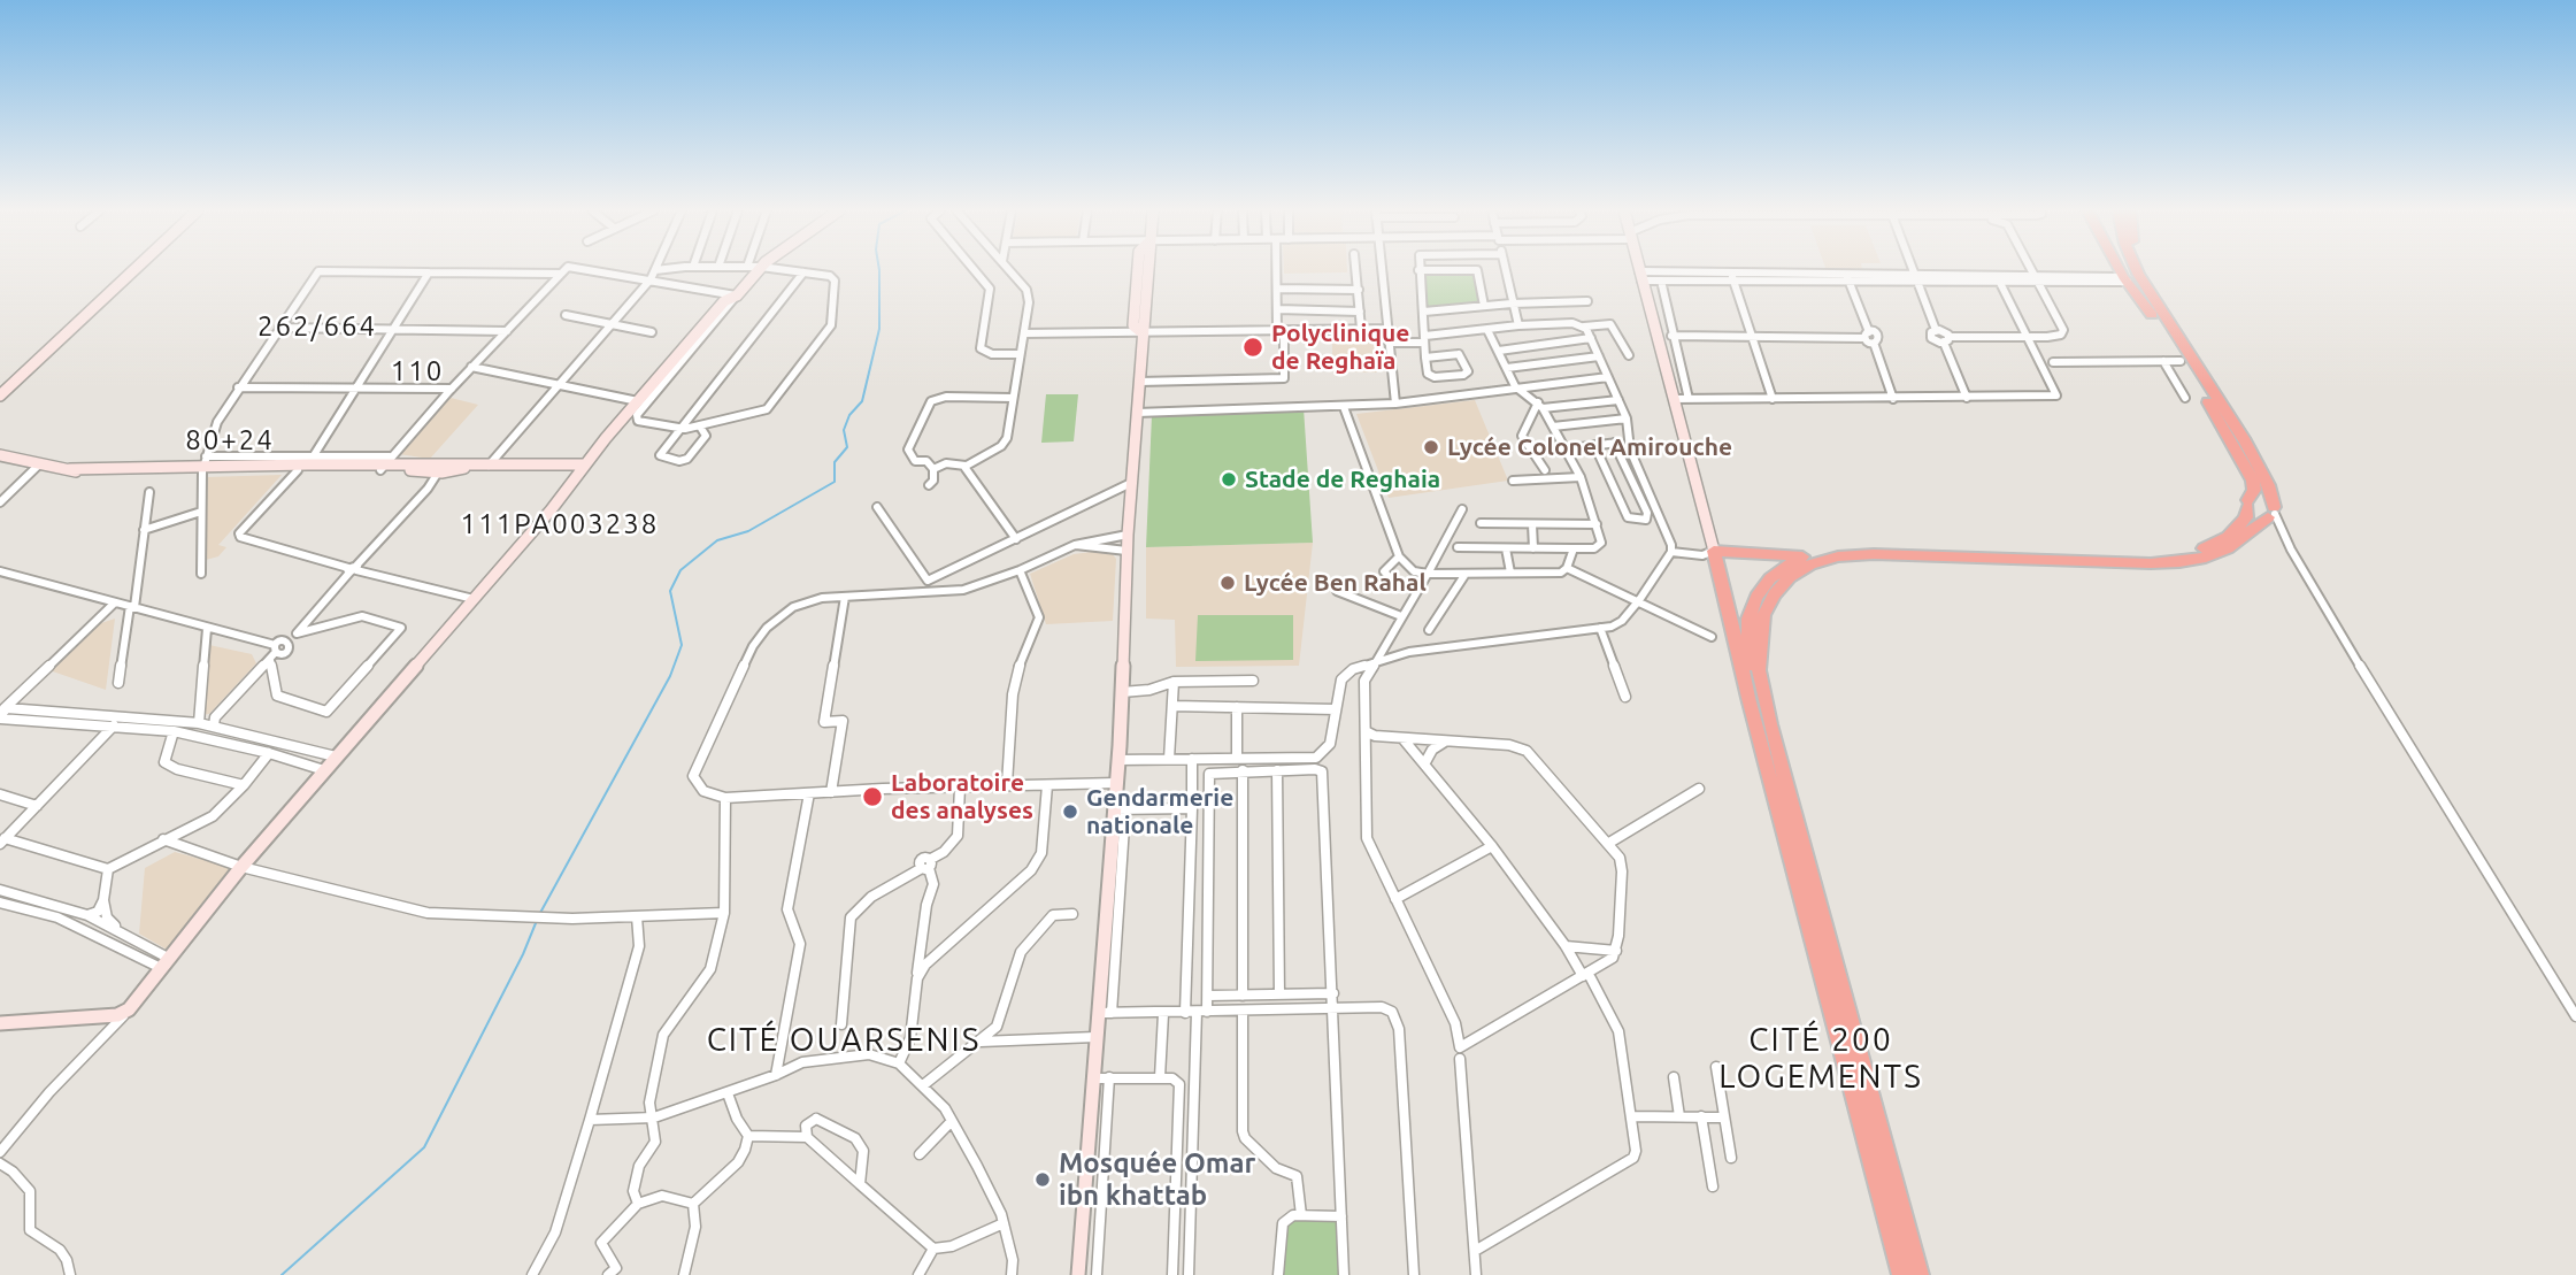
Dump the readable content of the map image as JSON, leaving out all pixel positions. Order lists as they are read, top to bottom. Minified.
{"districts":["262/664","110","80+24","111PA003238","CITÉ OUARSENIS","CITÉ 200 LOGEMENTS"],"places":["Polyclinique de Reghaïa","Lycée Colonel Amirouche","Stade de Reghaia","Lycée Ben Rahal","Laboratoire des analyses","Gendarmerie nationale","Mosquée Omar ibn khattab"]}
